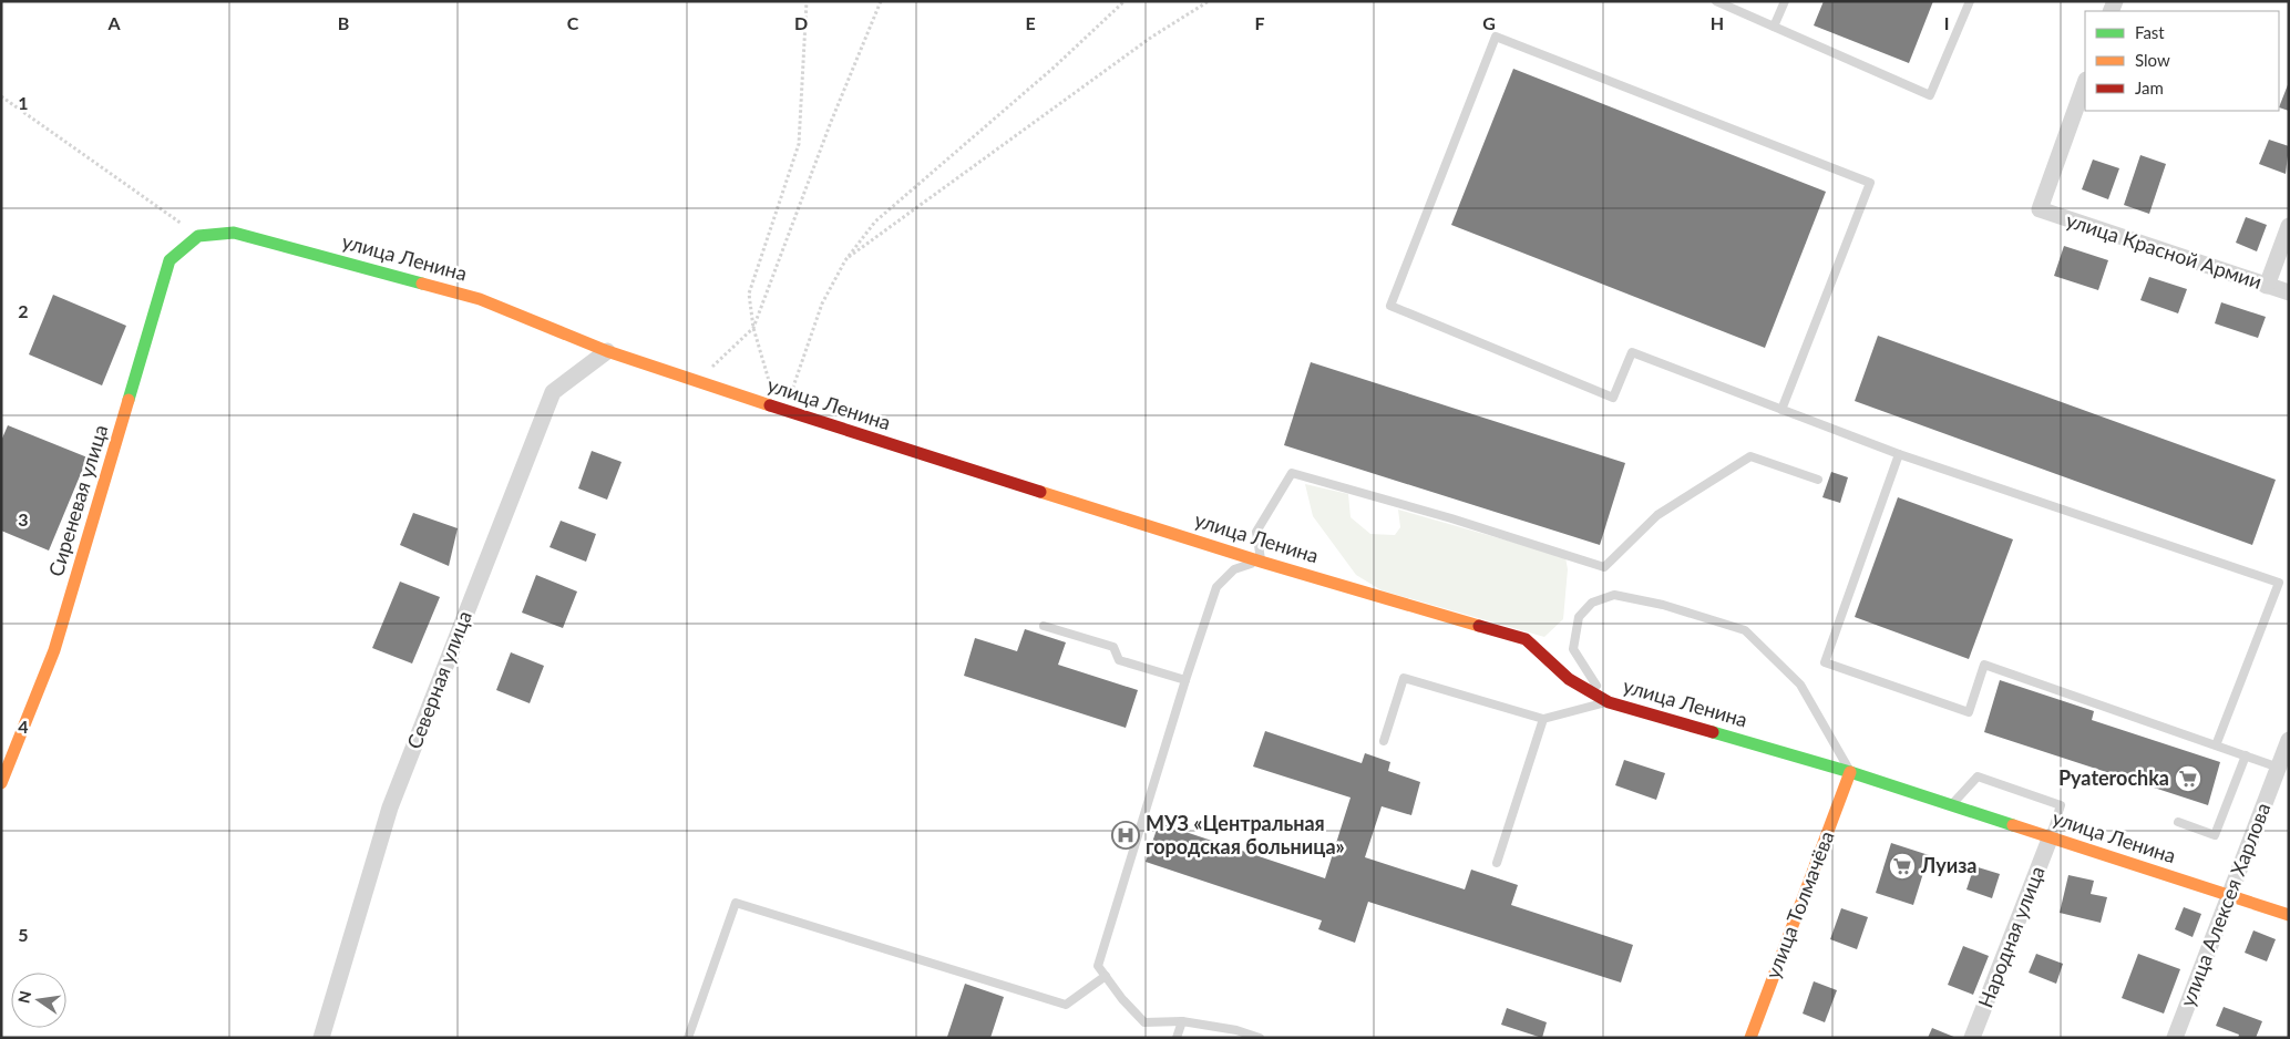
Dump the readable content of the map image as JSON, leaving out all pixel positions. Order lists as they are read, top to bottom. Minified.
{"streets":{"street":["улица Красной Армии","улица Ленина","Сиреневая улица","Северная улица","улица Толмачёва","улица Алексея Харлова","Народная улица"]},"crossings":[["улица Ленина","Сиреневая улица"],["улица Ленина","Северная улица"],["улица Ленина","улица Толмачёва"],["улица Ленина","улица Алексея Харлова"],["улица Ленина","Народная улица"]],"places":{"supermarket":["Pyaterochka","Луиза"],"hospital":["МУЗ «Центральная городская больница»"]},"legend":["Fast","Slow","Jam"],"north":"left","grid":{"columns":["A","B","C","D","E","F","G","H","I"],"rows":["1","2","3","4","5"]}}
